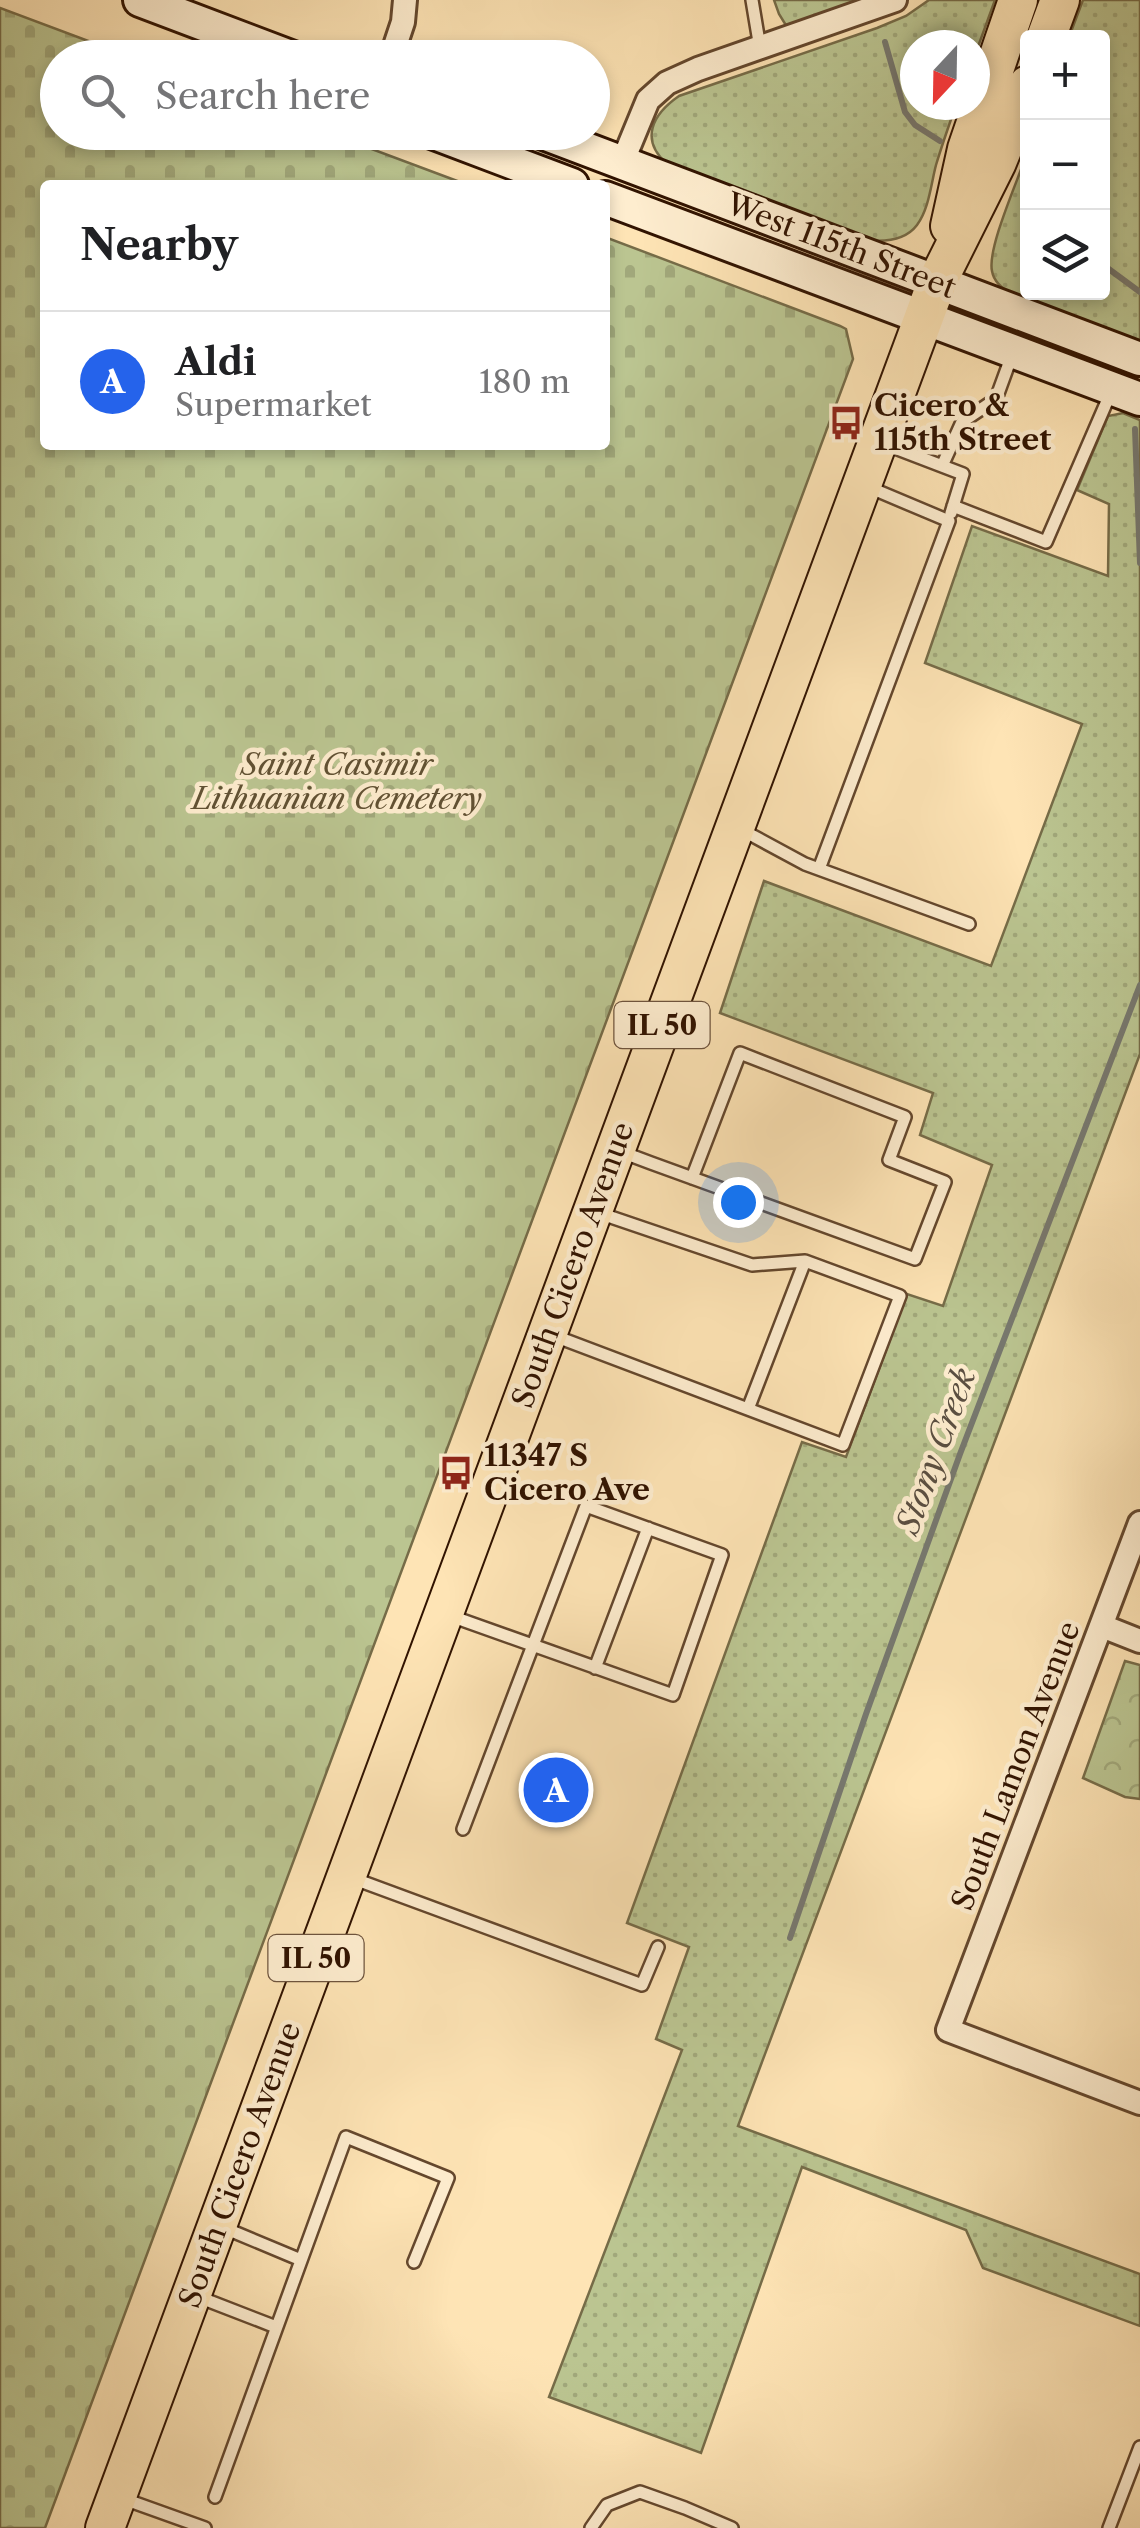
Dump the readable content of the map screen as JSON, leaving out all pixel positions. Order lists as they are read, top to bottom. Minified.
{"streets":{"main road":["IL 50","South Cicero Avenue"],"street":["West 115th Street","South Lamon Avenue"]},"crossings":[["West 115th Street","IL 50"],["West 115th Street","South Cicero Avenue"],["IL 50","South Cicero Avenue"]],"water":["Stony Creek"],"parks":["Saint Casimir Lithuanian Cemetery"],"places":{"bus stop":["Cicero & 115th Street","11347 S Cicero Ave"]},"north":"bottom","page":{"map_buttons":["+","−"],"search":"Search here","heading":"Nearby","list":[{"mark":"A","name":"Aldi","note":"Supermarket","value":"180 m"}],"pins":"A"}}
